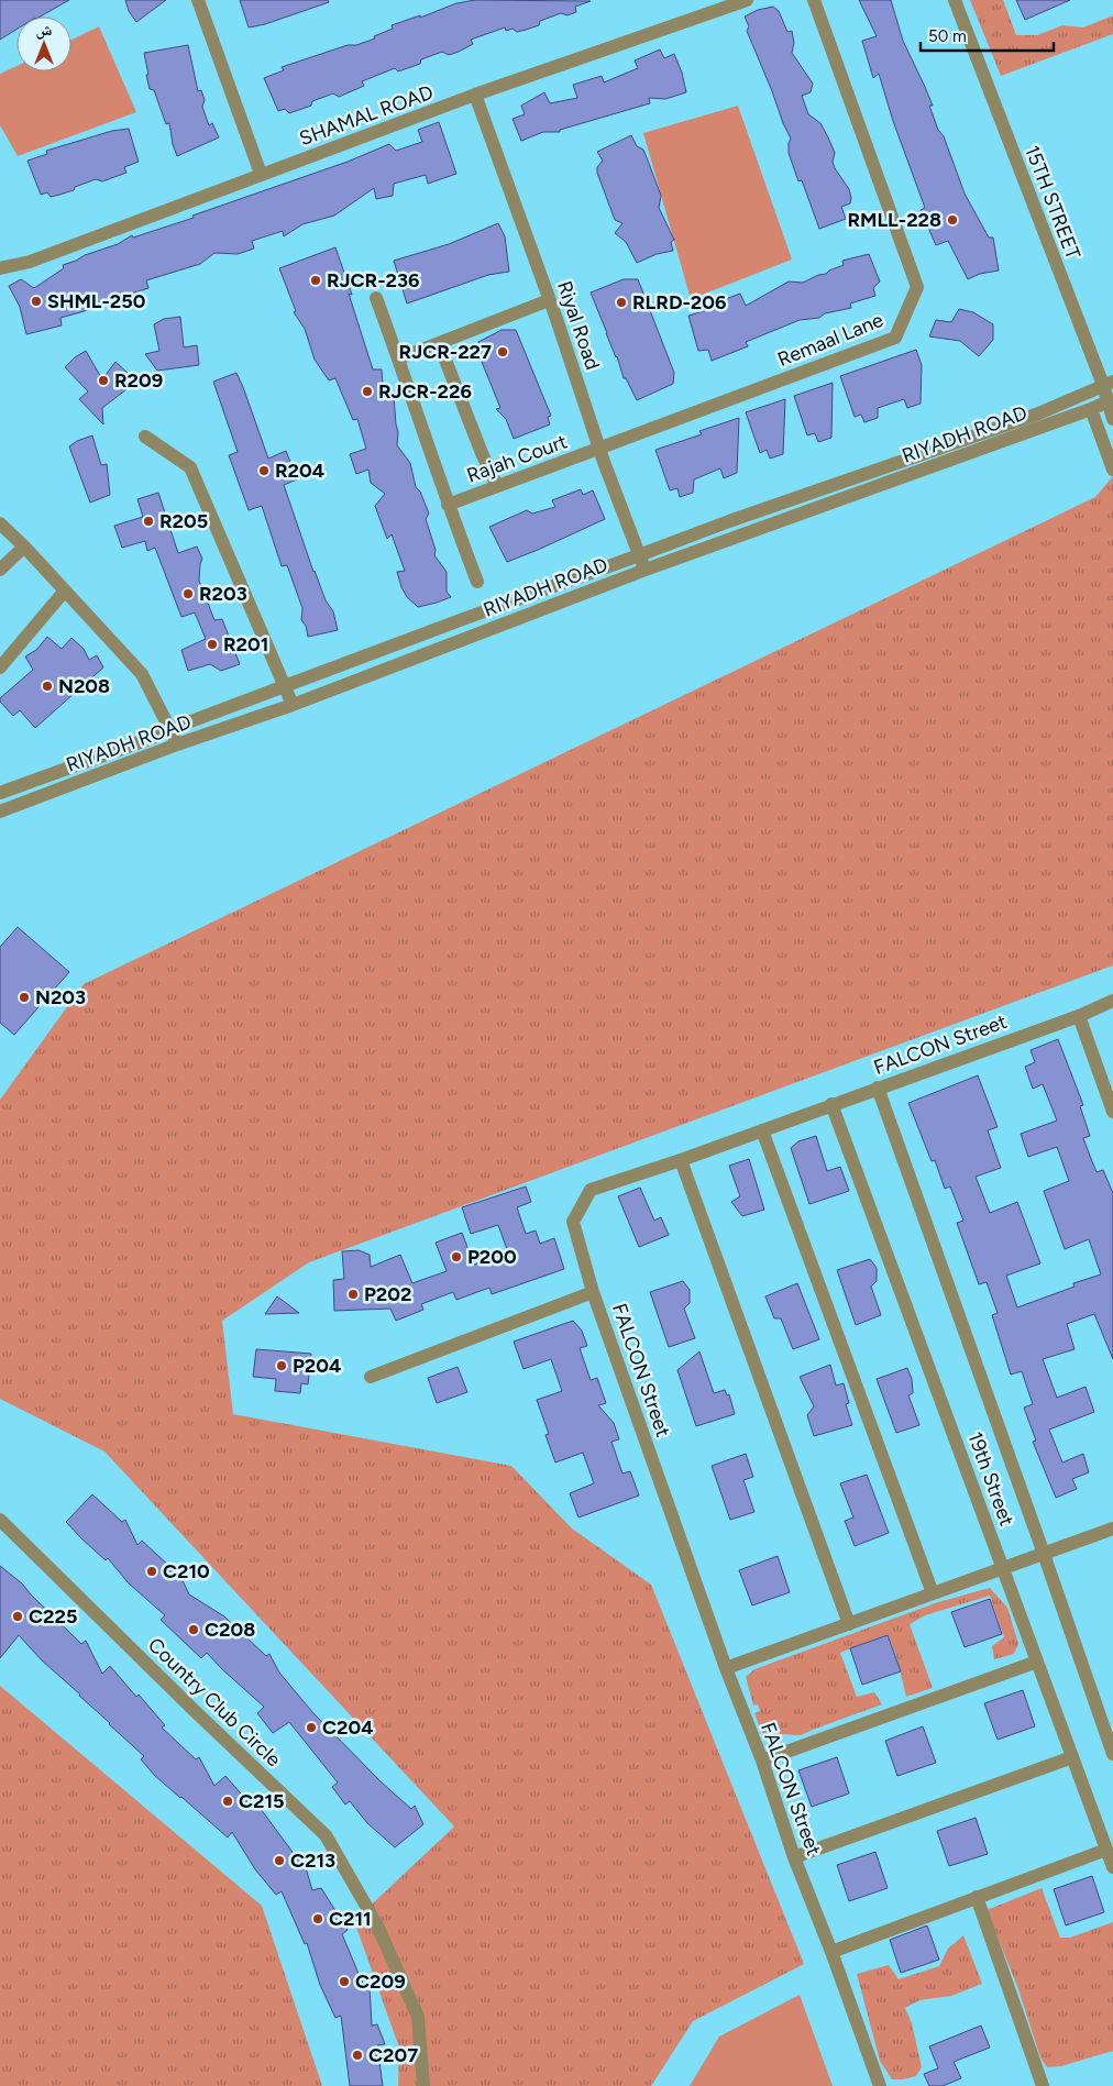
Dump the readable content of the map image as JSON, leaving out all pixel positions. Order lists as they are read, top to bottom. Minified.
{"streets":{"street":["SHAMAL ROAD","15TH STREET","Riyal Road","Remaal Lane","RIYADH ROAD","Rajah Court","FALCON Street","19th Street","Country Club Circle"]},"crossings":[["SHAMAL ROAD","Riyal Road"],["15TH STREET","RIYADH ROAD"],["Riyal Road","Remaal Lane"],["Riyal Road","RIYADH ROAD"],["Riyal Road","Rajah Court"],["Remaal Lane","Rajah Court"],["FALCON Street","19th Street"]],"places":["RMLL-228","RJCR-236","SHML-250","RLRD-206","RJCR-227","R209","RJCR-226","R204","R205","R203","R201","N208","N203","P200","P202","P204","C210","C225","C208","C204","C215","C213","C211","C209","C207"],"scale_bar":"50 m","north":"top"}
